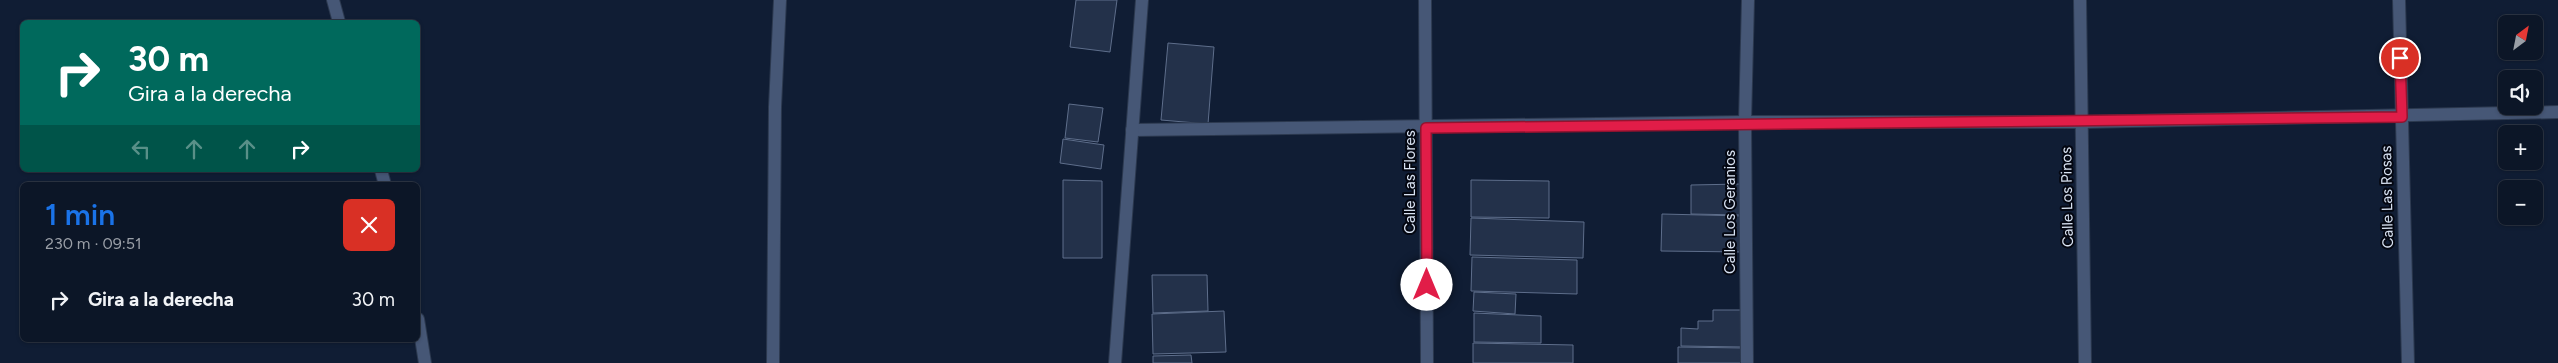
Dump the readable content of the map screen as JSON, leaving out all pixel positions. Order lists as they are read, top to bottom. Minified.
{"streets":{"street":["Calle Las Flores","Calle Los Pinos","Calle Las Rosas","Calle Los Geranios"]},"north":"top right","page":{"map_buttons":["+","−"],"turn":["30 m","Gira a la derecha"],"heading":["1 min","230 m · 09:51"],"list":[{"name":"Gira a la derecha","value":"30 m"}]}}
